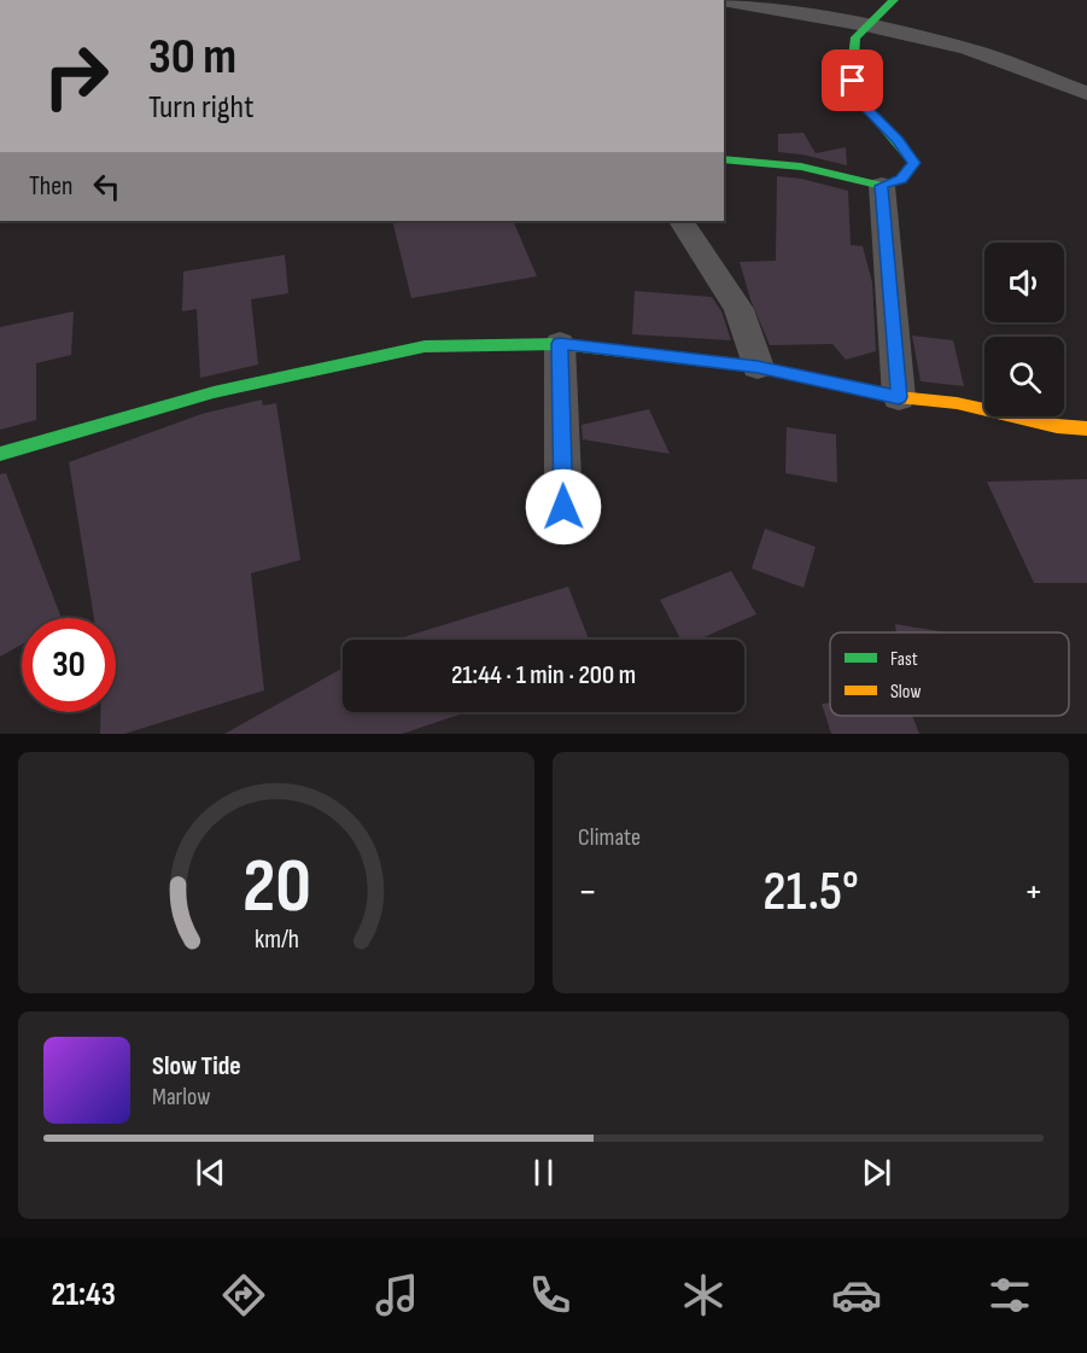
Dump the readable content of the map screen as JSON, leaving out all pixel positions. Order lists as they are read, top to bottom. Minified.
{"legend":["Fast","Slow"],"page":{"turn":["30 m","Turn right"],"then":"Then","limit":"30","trip":"21:44 · 1 min · 200 m","tile":"Climate","heat":["−","21.5°","+"],"song":["Slow Tide","Marlow"],"tabs":"21:43","gauge":["20","km/h"]}}
